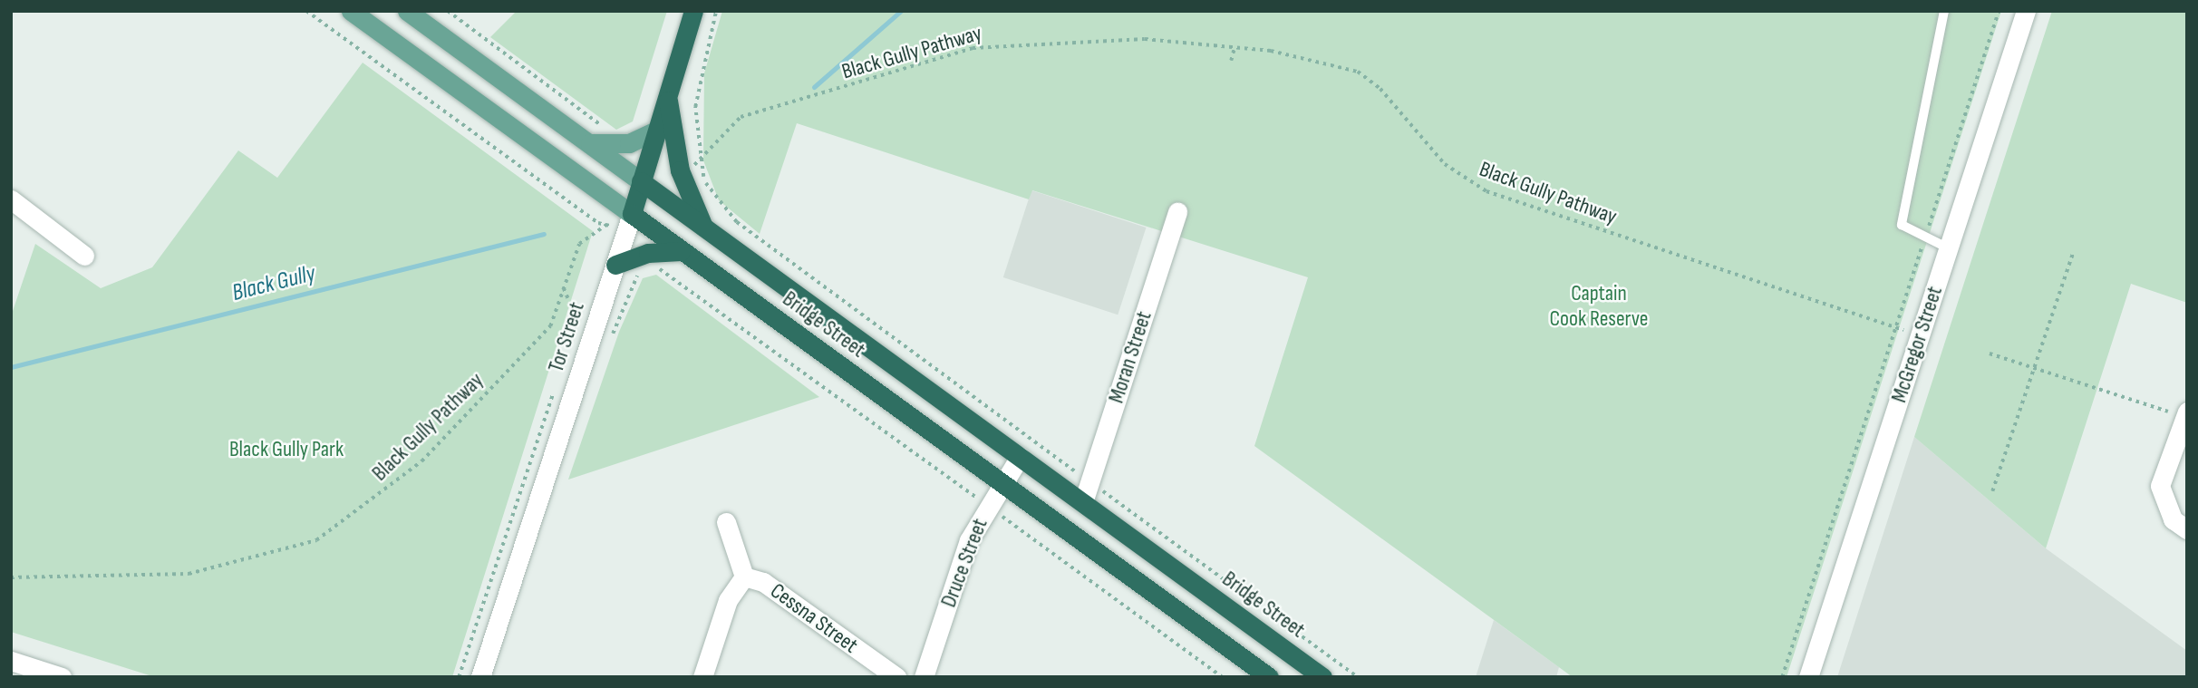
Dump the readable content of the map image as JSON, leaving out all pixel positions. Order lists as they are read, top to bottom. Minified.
{"streets":{"highway":["Bridge Street","Tor Street"],"street":["McGregor Street","Moran Street","Druce Street","Cessna Street"],"path":["Black Gully Pathway"]},"crossings":[["Bridge Street","Tor Street"],["Bridge Street","Moran Street"],["Bridge Street","Druce Street"]],"water":["Black Gully"],"parks":["Captain Cook Reserve","Black Gully Park"]}
